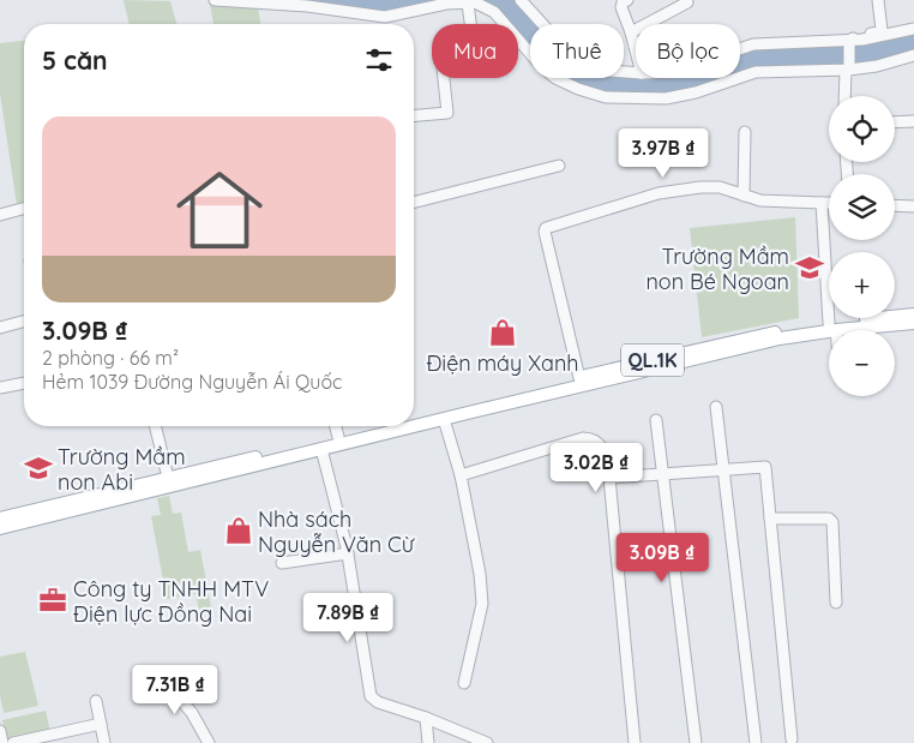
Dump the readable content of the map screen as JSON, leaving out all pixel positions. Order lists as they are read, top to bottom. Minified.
{"streets":{"main road":["QL.1K"]},"places":{"school or university":["Trường Mầm non Bé Ngoan","Trường Mầm non Abi"],"shop":["Điện máy Xanh","Nhà sách Nguyễn Văn Cừ"],"office":["Công ty TNHH MTV Điện lực Đồng Nai"]},"page":{"chip":["Mua","Thuê","Bộ lọc"],"heading":"5 căn","map_buttons":["+","−"],"list":[{"name":"3.09B ₫","note":"2 phòng · 66 m² · Hẻm 1039 Đường Nguyễn Ái Quốc"}],"price":["3.97B ₫","3.02B ₫","3.09B ₫","7.89B ₫","7.31B ₫"]}}
